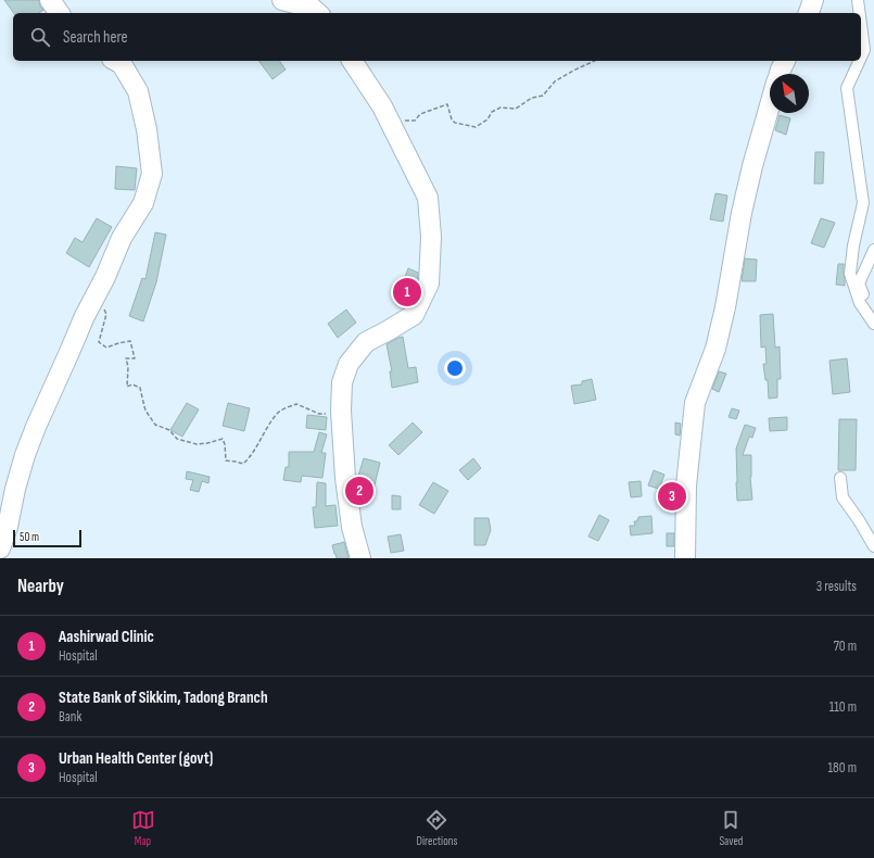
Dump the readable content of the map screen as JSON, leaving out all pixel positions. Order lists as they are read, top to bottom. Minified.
{"scale_bar":"50 m","north":"top left","page":{"search":"Search here","pins":["1","2","3"],"scale":"50 m","heading":["Nearby","3 results"],"list":[{"mark":"1","name":"Aashirwad Clinic","note":"Hospital","value":"70 m"},{"mark":"2","name":"State Bank of Sikkim, Tadong Branch","note":"Bank","value":"110 m"},{"mark":"3","name":"Urban Health Center (govt)","note":"Hospital","value":"180 m"}],"nav":["Map","Directions","Saved"]}}
